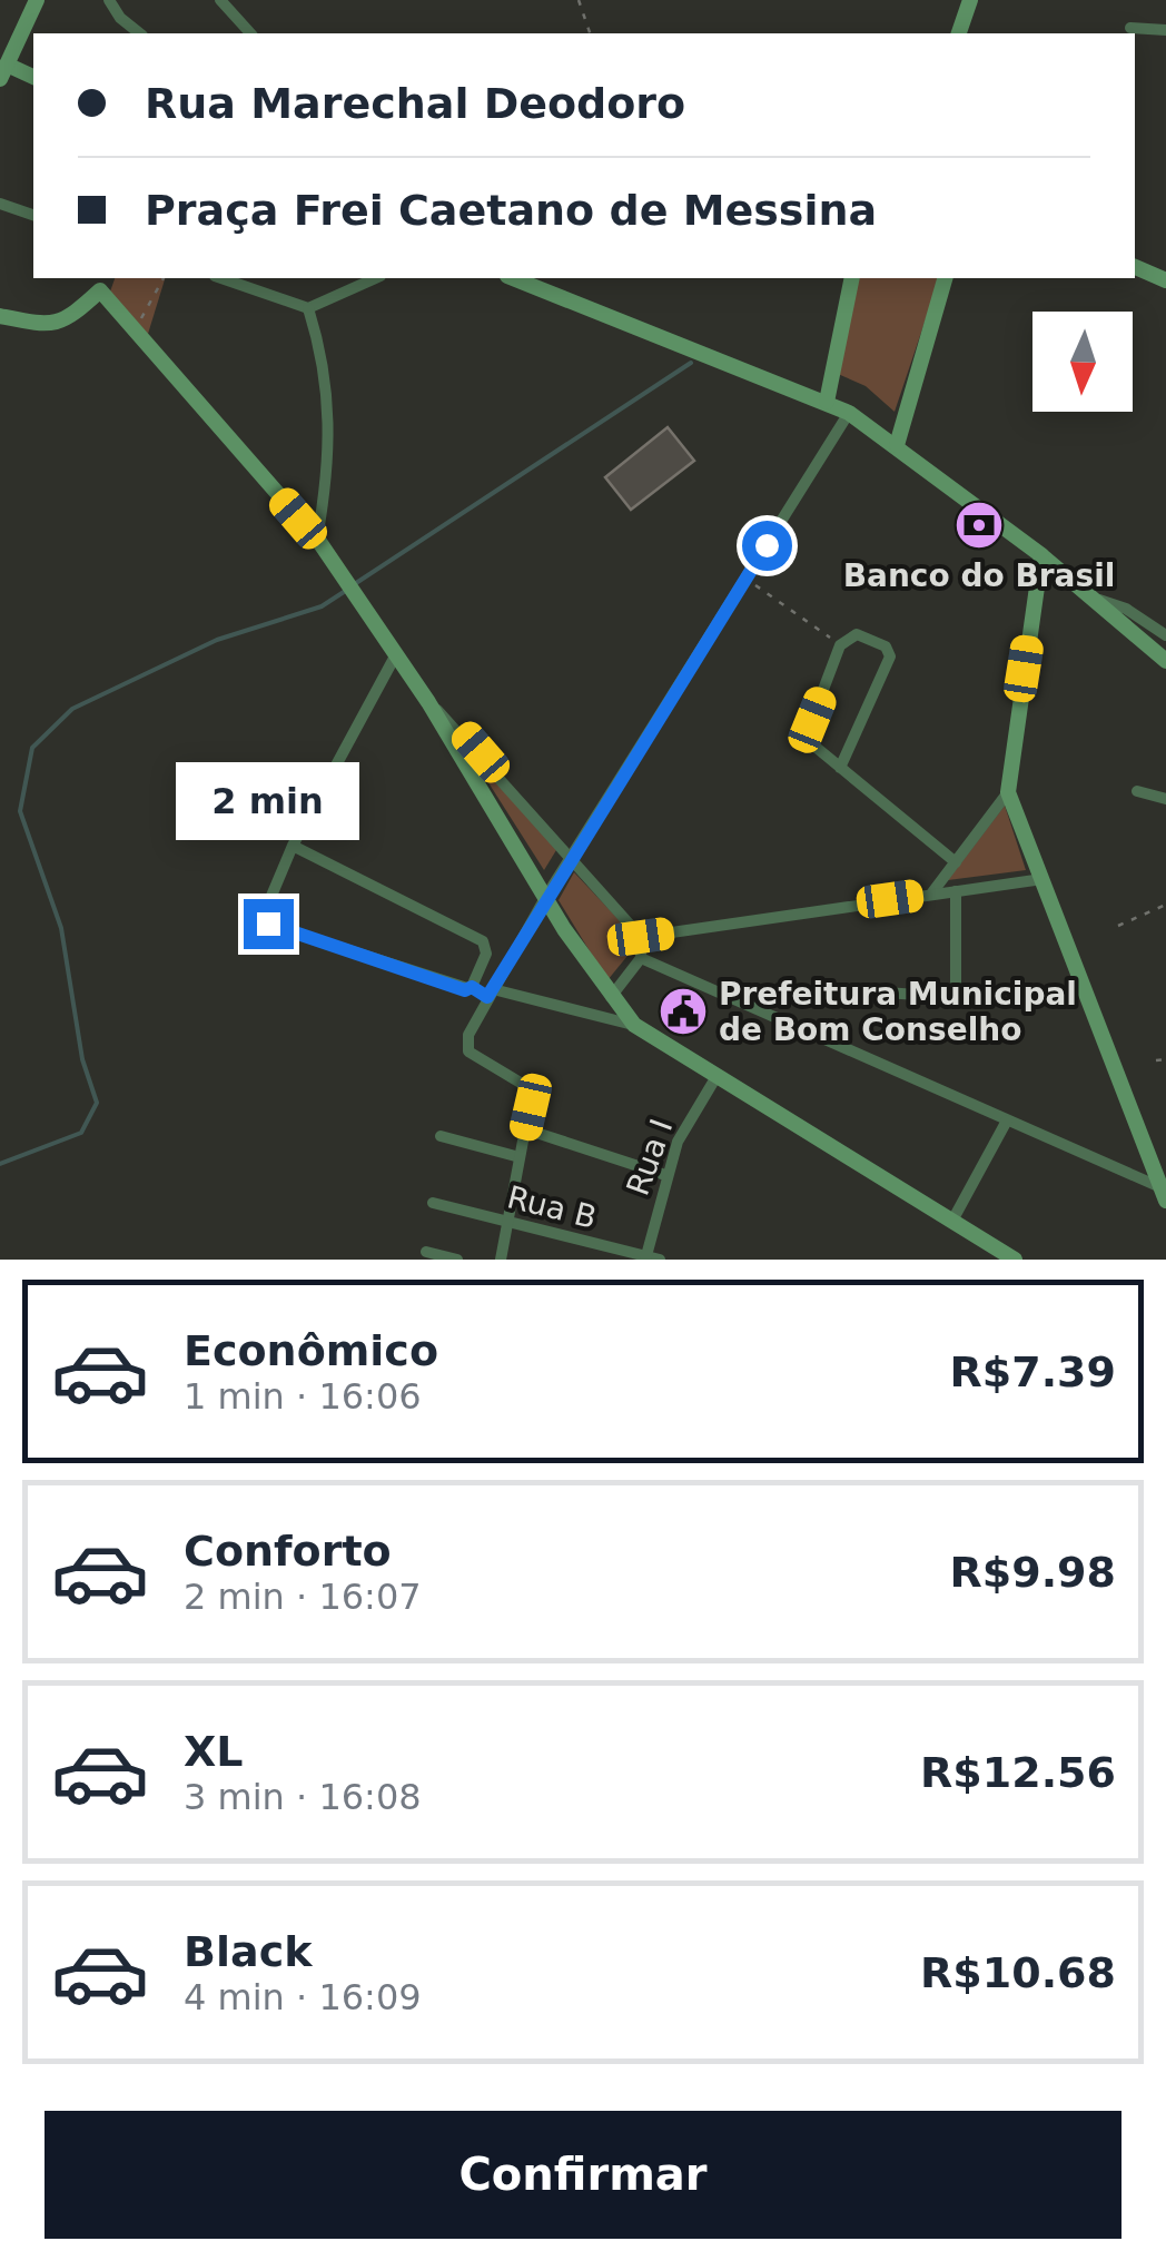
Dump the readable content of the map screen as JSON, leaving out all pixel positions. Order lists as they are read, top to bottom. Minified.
{"streets":{"street":["Rua I","Rua B"]},"crossings":[["Rua I","Rua B"]],"places":{"bank":["Banco do Brasil"],"public building":["Prefeitura Municipal de Bom Conselho"]},"north":"bottom","page":{"banner":["Rua Marechal Deodoro","Praça Frei Caetano de Messina"],"bubble":"2 min","list":[{"name":"Econômico","note":"1 min · 16:06","value":"R$7.39"},{"name":"Conforto","note":"2 min · 16:07","value":"R$9.98"},{"name":"XL","note":"3 min · 16:08","value":"R$12.56"},{"name":"Black","note":"4 min · 16:09","value":"R$10.68"}],"buttons":"Confirmar"}}
